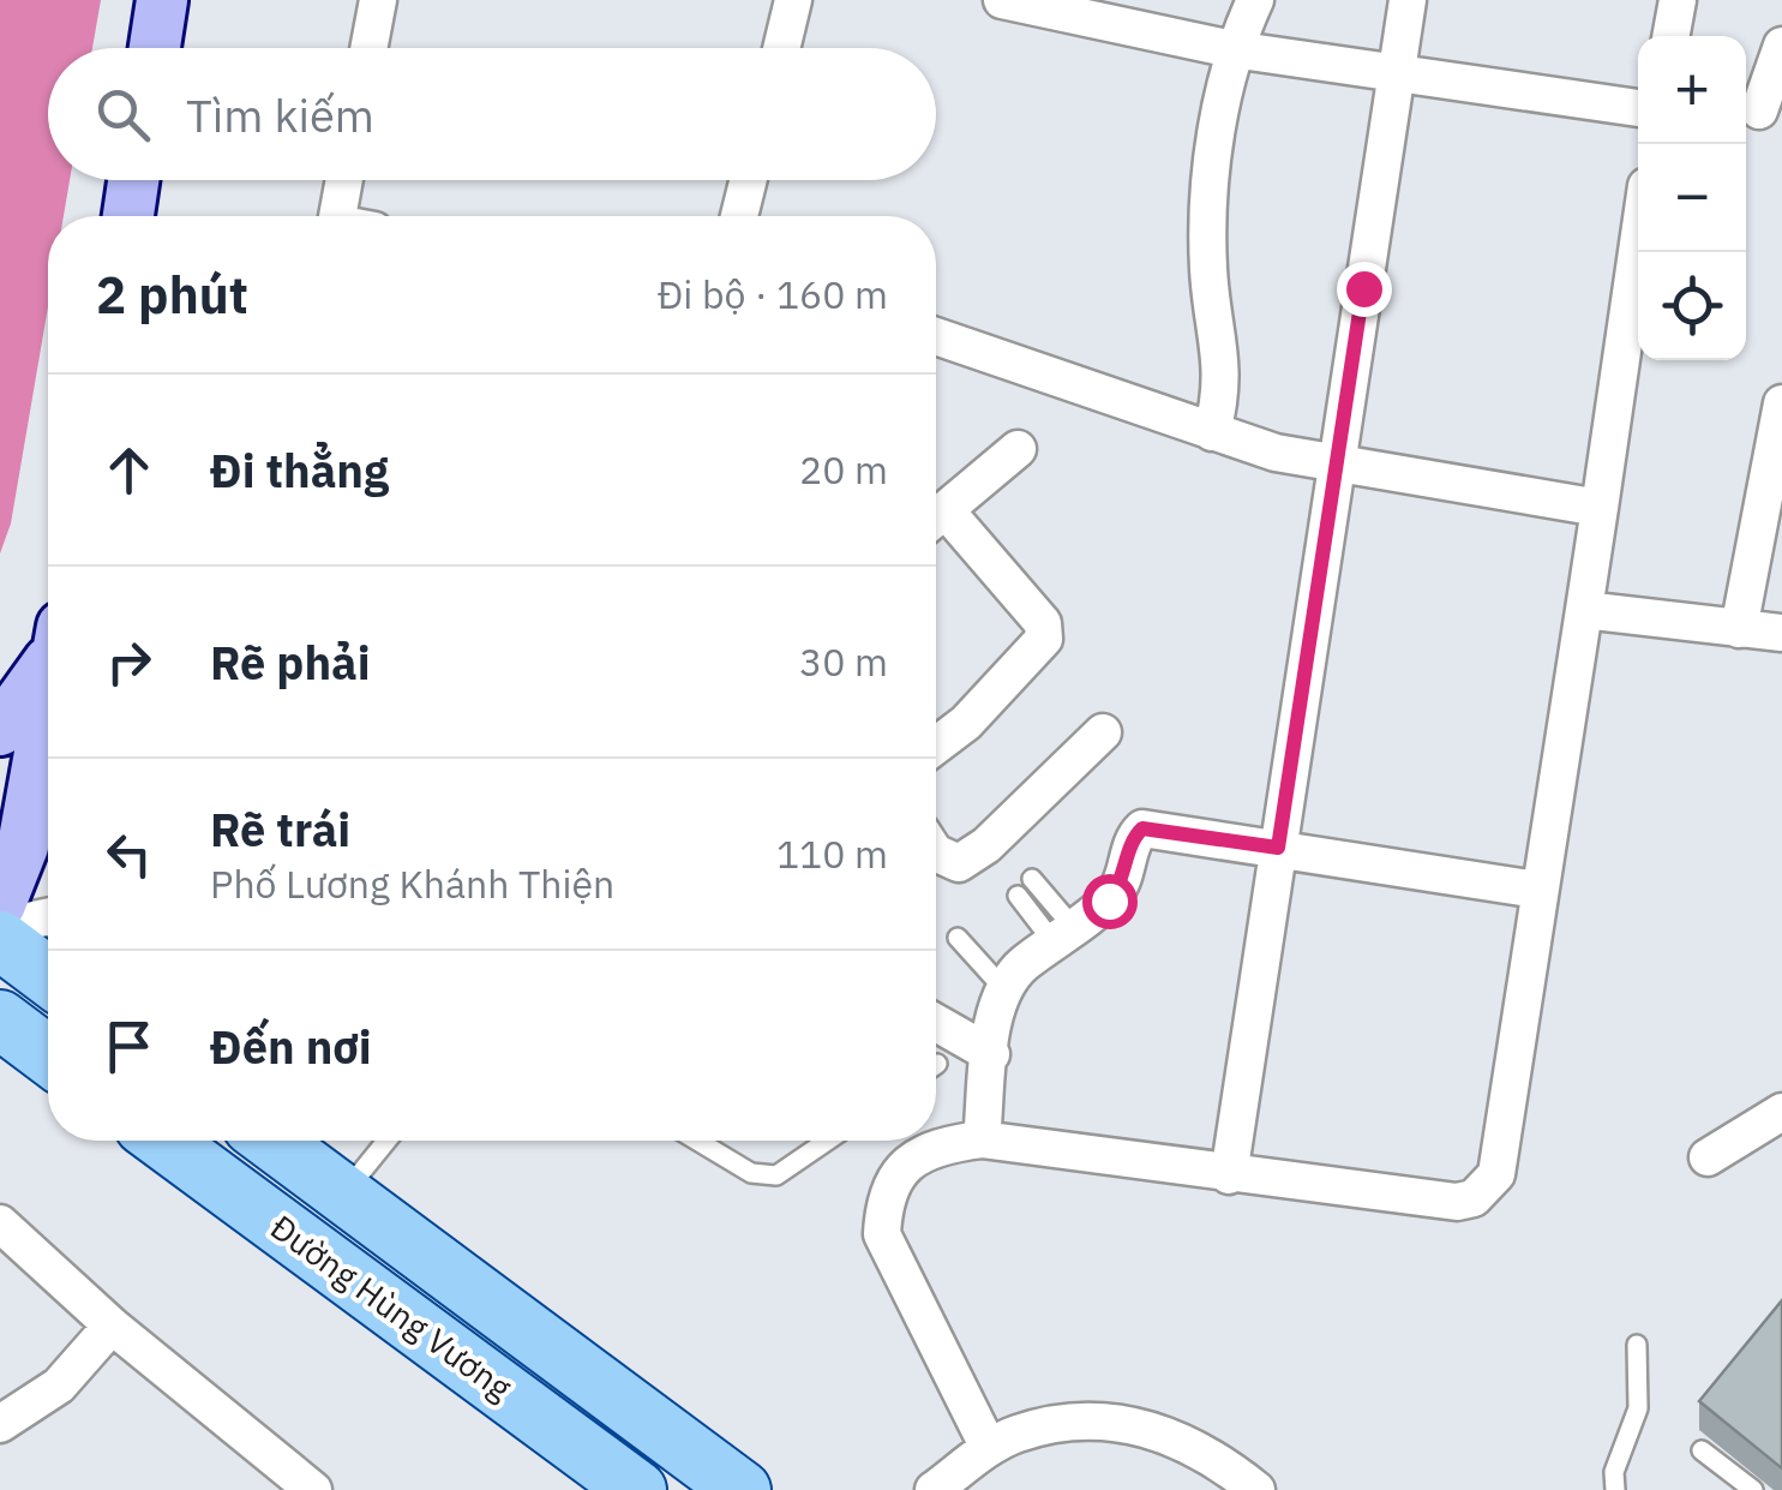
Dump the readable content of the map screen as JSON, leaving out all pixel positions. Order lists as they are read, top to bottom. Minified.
{"streets":{"main road":["Đường Hùng Vương"]},"page":{"map_buttons":["+","−"],"search":"Tìm kiếm","heading":["2 phút","Đi bộ · 160 m"],"list":[["Đi thẳng","20 m"],["Rẽ phải","30 m"],["Rẽ trái","Phố Lương Khánh Thiện","110 m"],"Đến nơi"]}}
